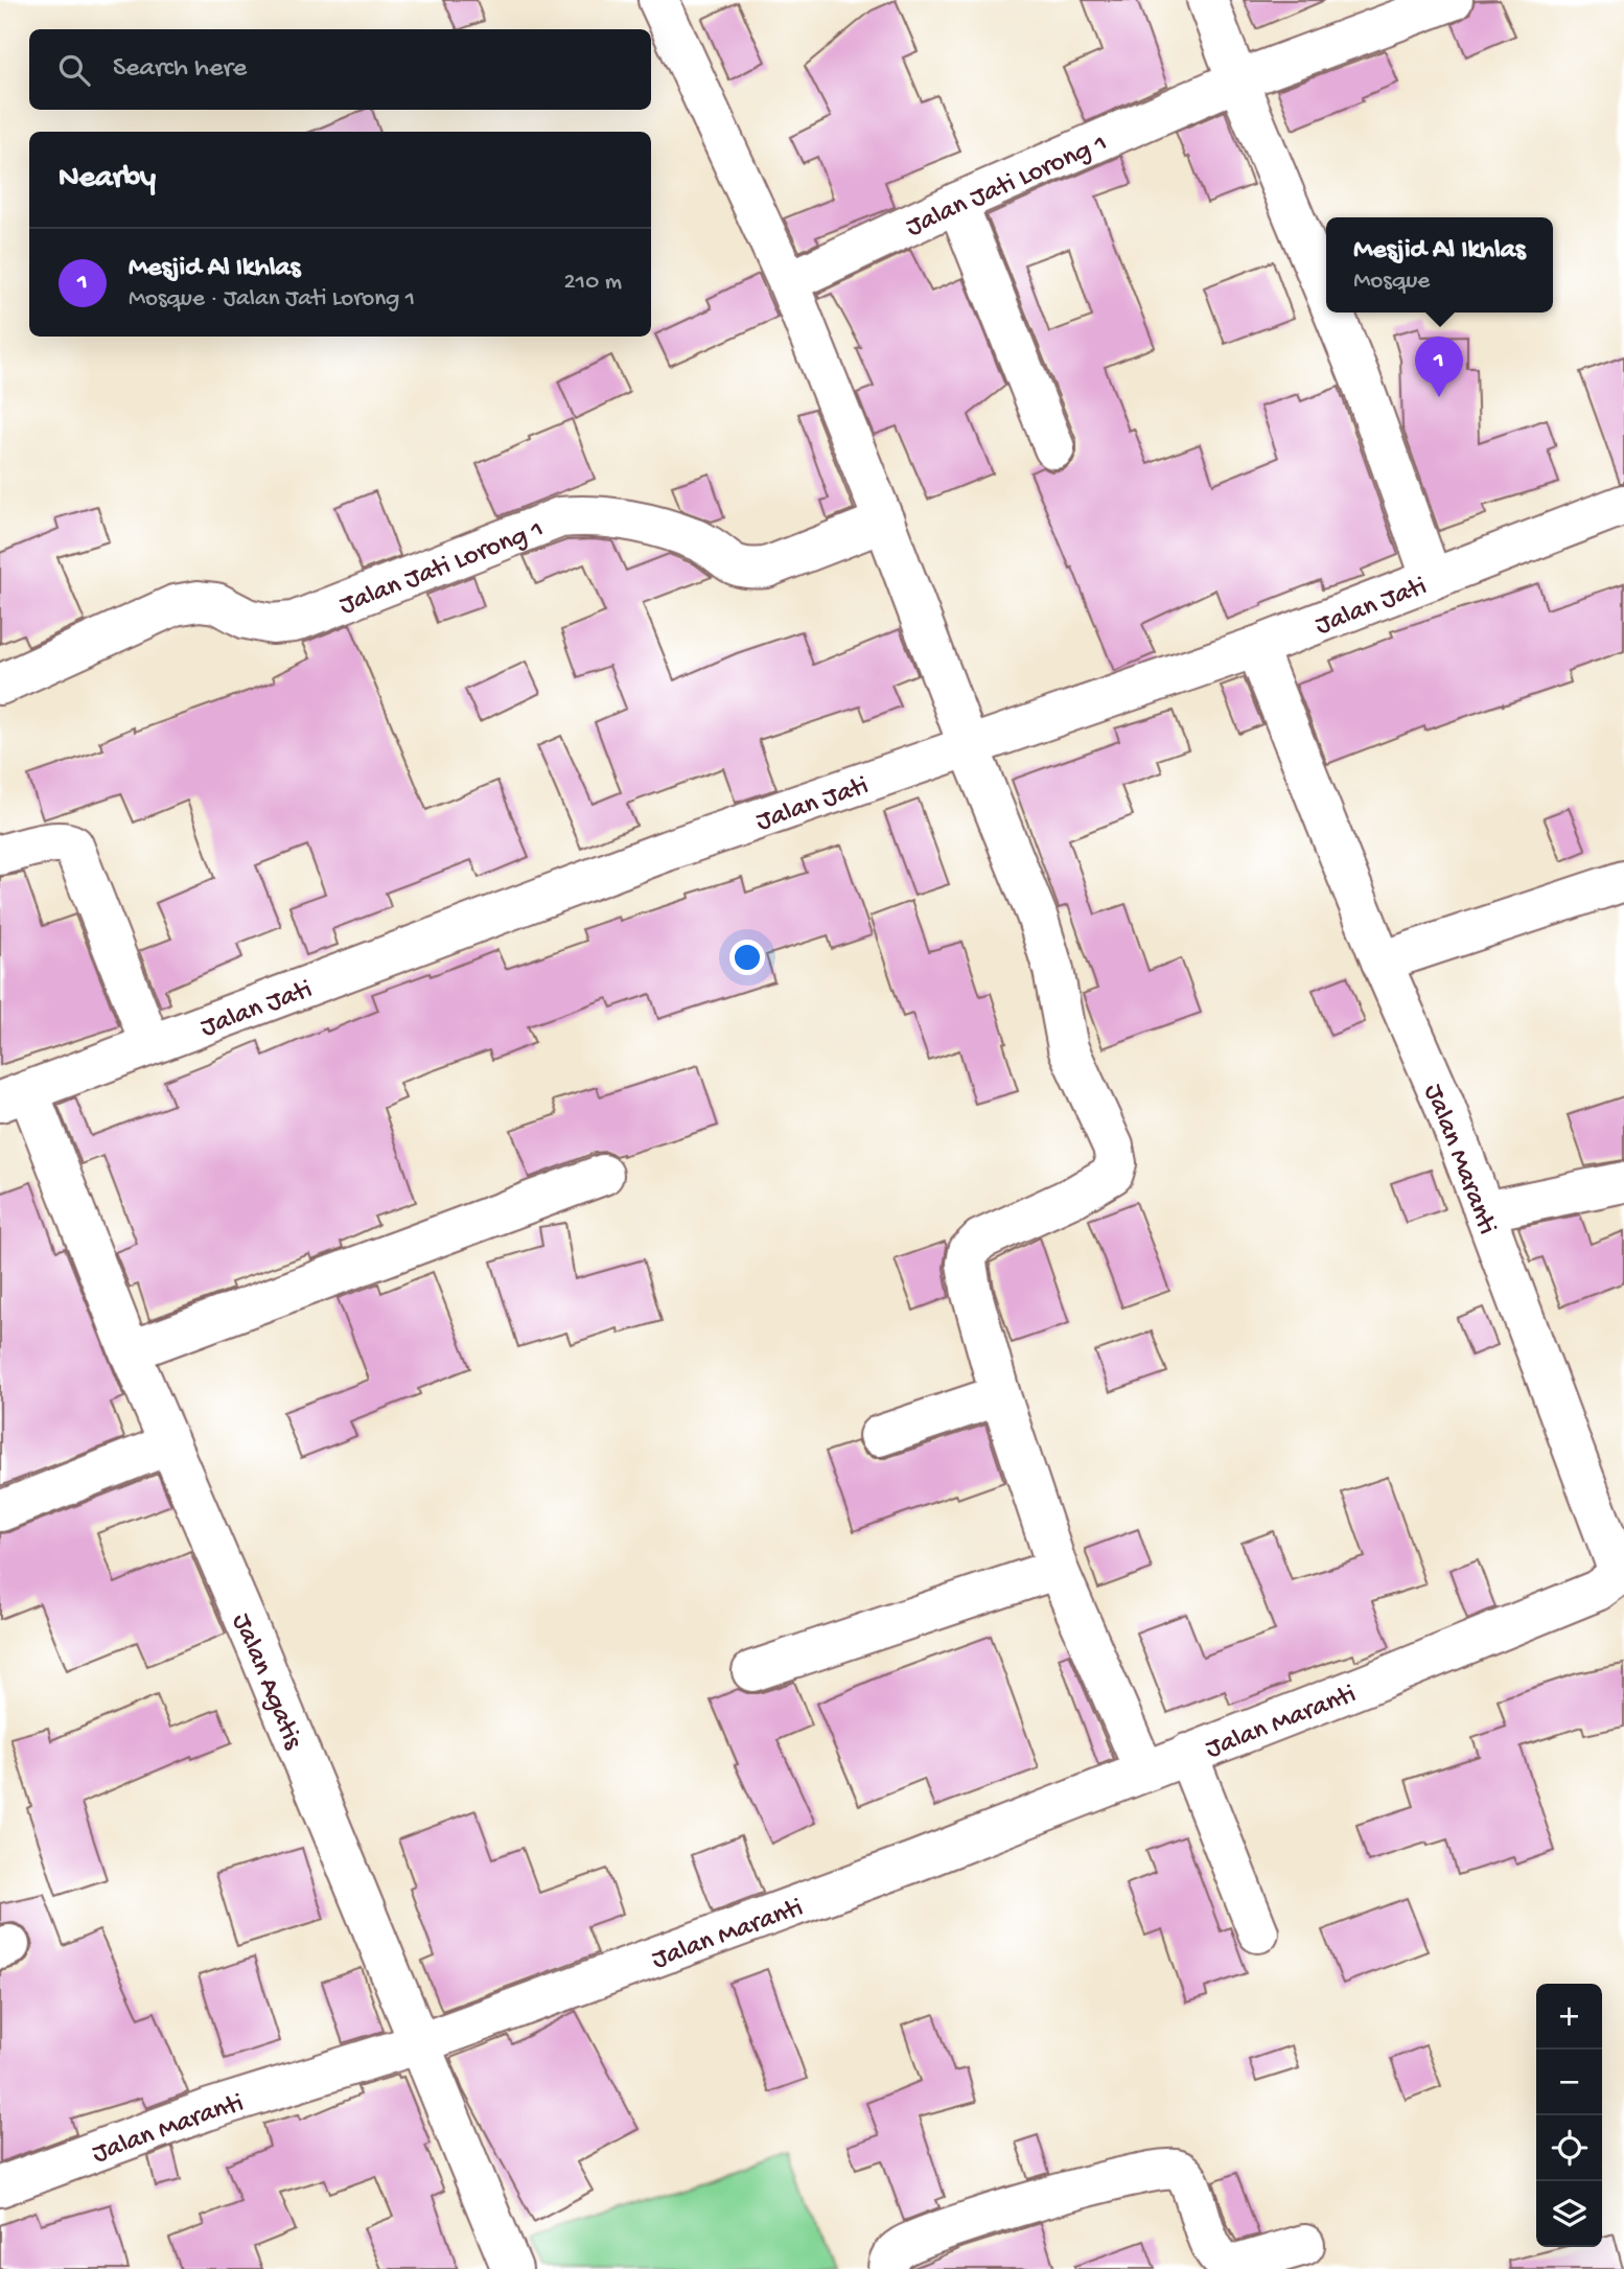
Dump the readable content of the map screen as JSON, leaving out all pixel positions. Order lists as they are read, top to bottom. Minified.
{"streets":{"street":["Jalan Jati Lorong 1","Jalan Jati","Jalan Maranti","Jalan Agatis"]},"crossings":[["Jalan Jati","Jalan Maranti"],["Jalan Jati","Jalan Agatis"],["Jalan Maranti","Jalan Agatis"]],"page":{"search":"Search here","heading":"Nearby","popup":["Mesjid Al Ikhlas","Mosque"],"list":[{"mark":"1","name":"Mesjid Al Ikhlas","note":"Mosque · Jalan Jati Lorong 1","value":"210 m"}],"pins":"1","map_buttons":["+","−"]}}
